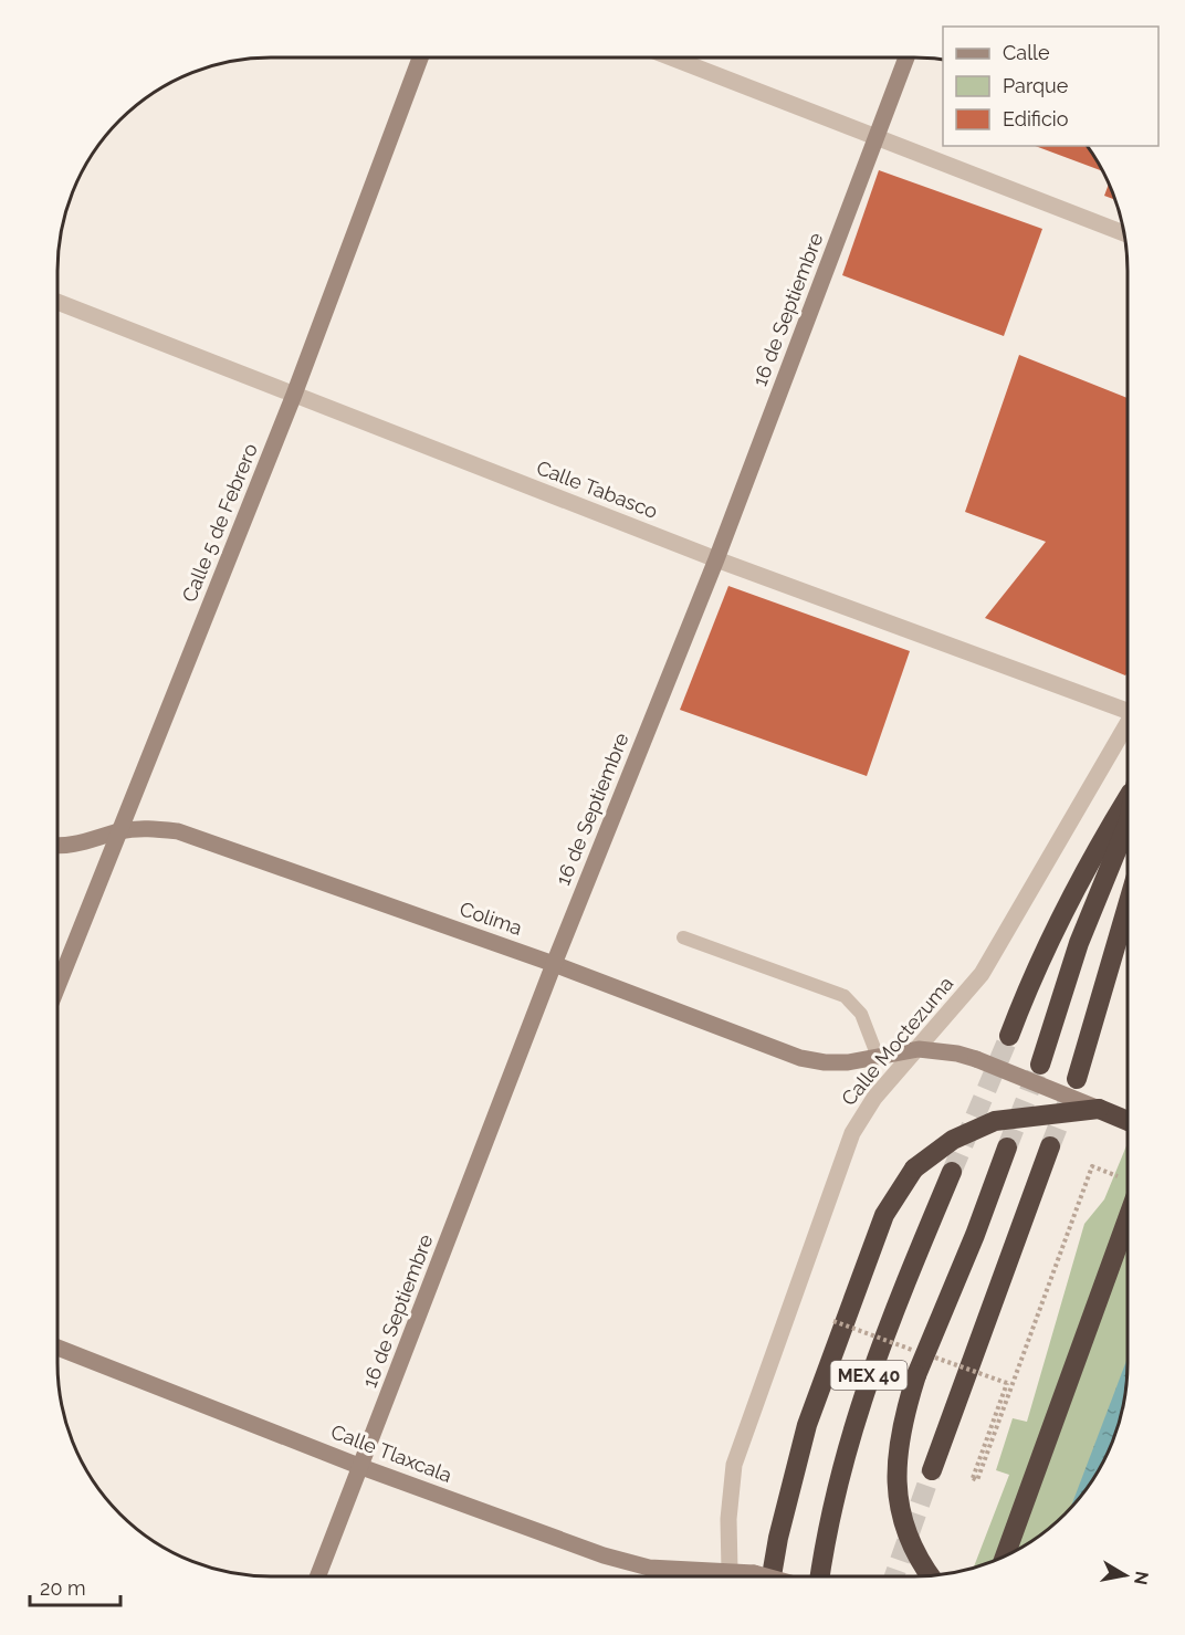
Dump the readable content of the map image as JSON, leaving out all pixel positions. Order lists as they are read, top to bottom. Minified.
{"streets":{"highway":["MEX 40"],"street":["16 de Septiembre","Calle Tabasco","Calle 5 de Febrero","Colima","Calle Moctezuma","Calle Tlaxcala"]},"crossings":[["16 de Septiembre","Calle Tabasco"],["16 de Septiembre","Colima"],["16 de Septiembre","Calle Tlaxcala"],["Calle Tabasco","Calle 5 de Febrero"],["Calle 5 de Febrero","Colima"],["Colima","Calle Moctezuma"],["Calle Moctezuma","Calle Tlaxcala"]],"legend":["Calle","Parque","Edificio"],"scale_bar":"20 m","north":"right"}
